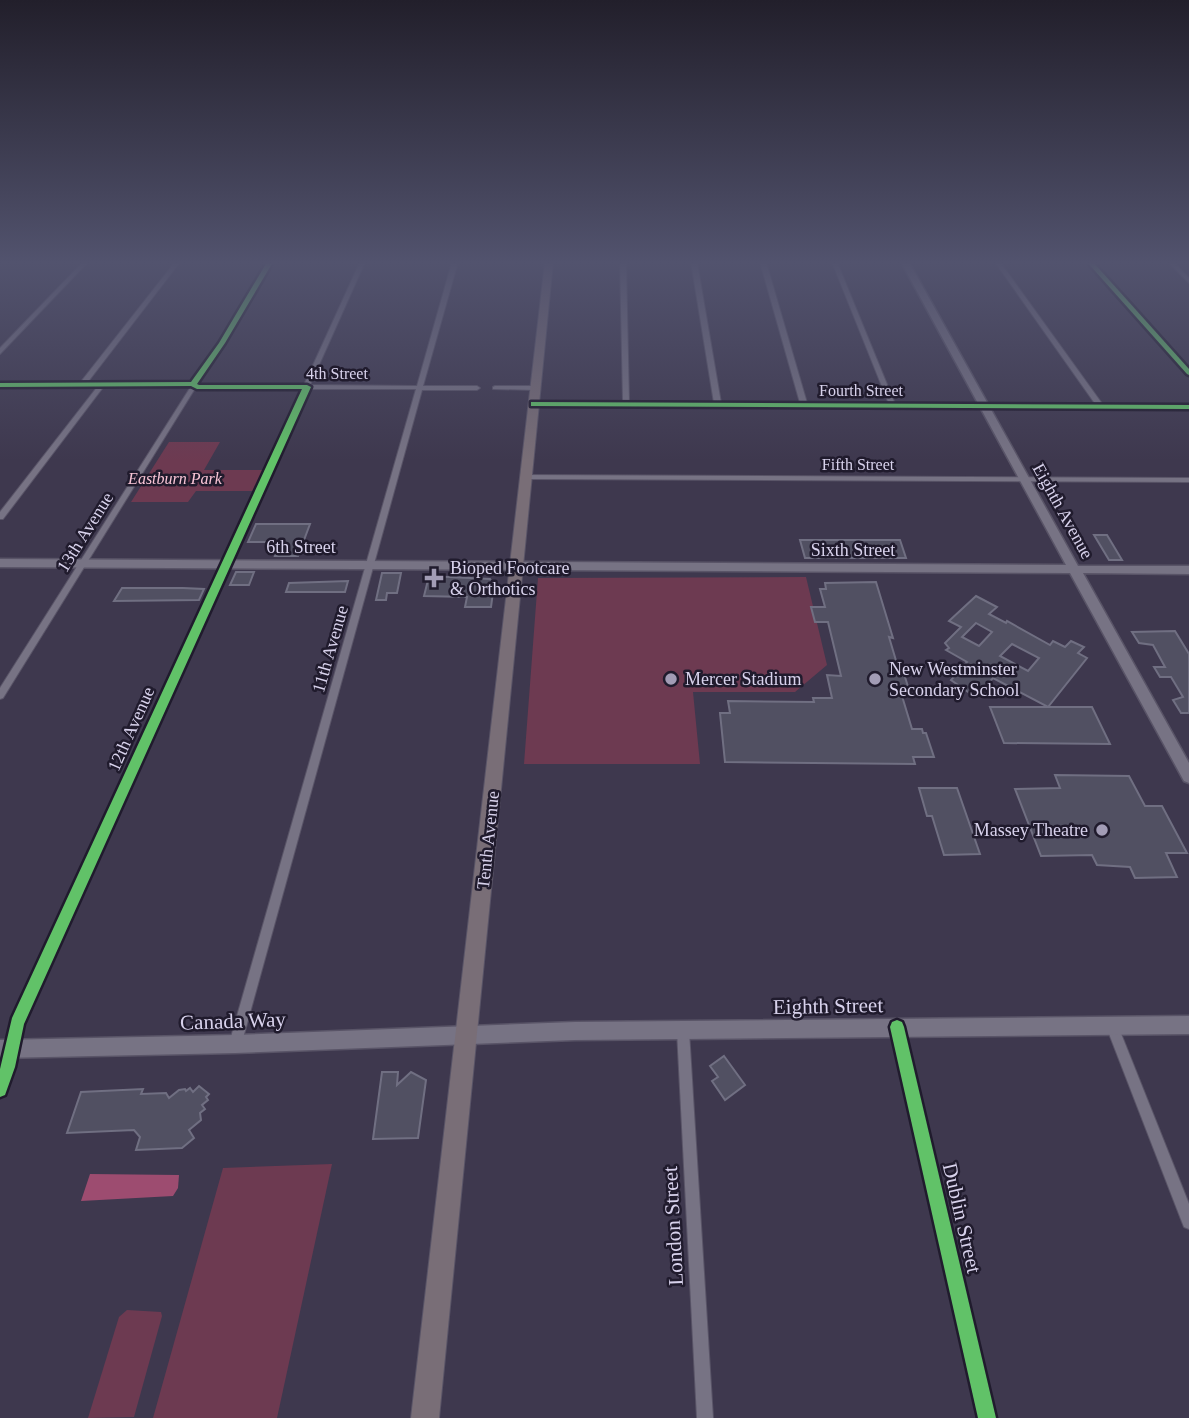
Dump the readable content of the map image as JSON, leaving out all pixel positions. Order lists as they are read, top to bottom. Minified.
{"streets":{"main road":["Tenth Avenue"],"street":["4th Street","Fourth Street","Fifth Street","Eighth Avenue","13th Avenue","6th Street","Sixth Street","11th Avenue","12th Avenue","Eighth Street","Canada Way","Dublin Street","London Street"]},"crossings":[["4th Street","13th Avenue"],["4th Street","11th Avenue"],["4th Street","12th Avenue"],["Fourth Street","Eighth Avenue"],["Fourth Street","Tenth Avenue"],["Fifth Street","Eighth Avenue"],["Fifth Street","Tenth Avenue"],["Eighth Avenue","Sixth Street"],["13th Avenue","6th Street"],["6th Street","Sixth Street"],["6th Street","11th Avenue"],["6th Street","12th Avenue"],["6th Street","Tenth Avenue"],["Sixth Street","Tenth Avenue"],["11th Avenue","Canada Way"],["12th Avenue","Canada Way"],["Tenth Avenue","Eighth Street"],["Tenth Avenue","Canada Way"],["Eighth Street","Canada Way"],["Eighth Street","Dublin Street"],["Eighth Street","London Street"]],"parks":["Eastburn Park"],"places":{"health":["Bioped Footcare & Orthotics"],"other":["Mercer Stadium","New Westminster Secondary School","Massey Theatre"]}}
